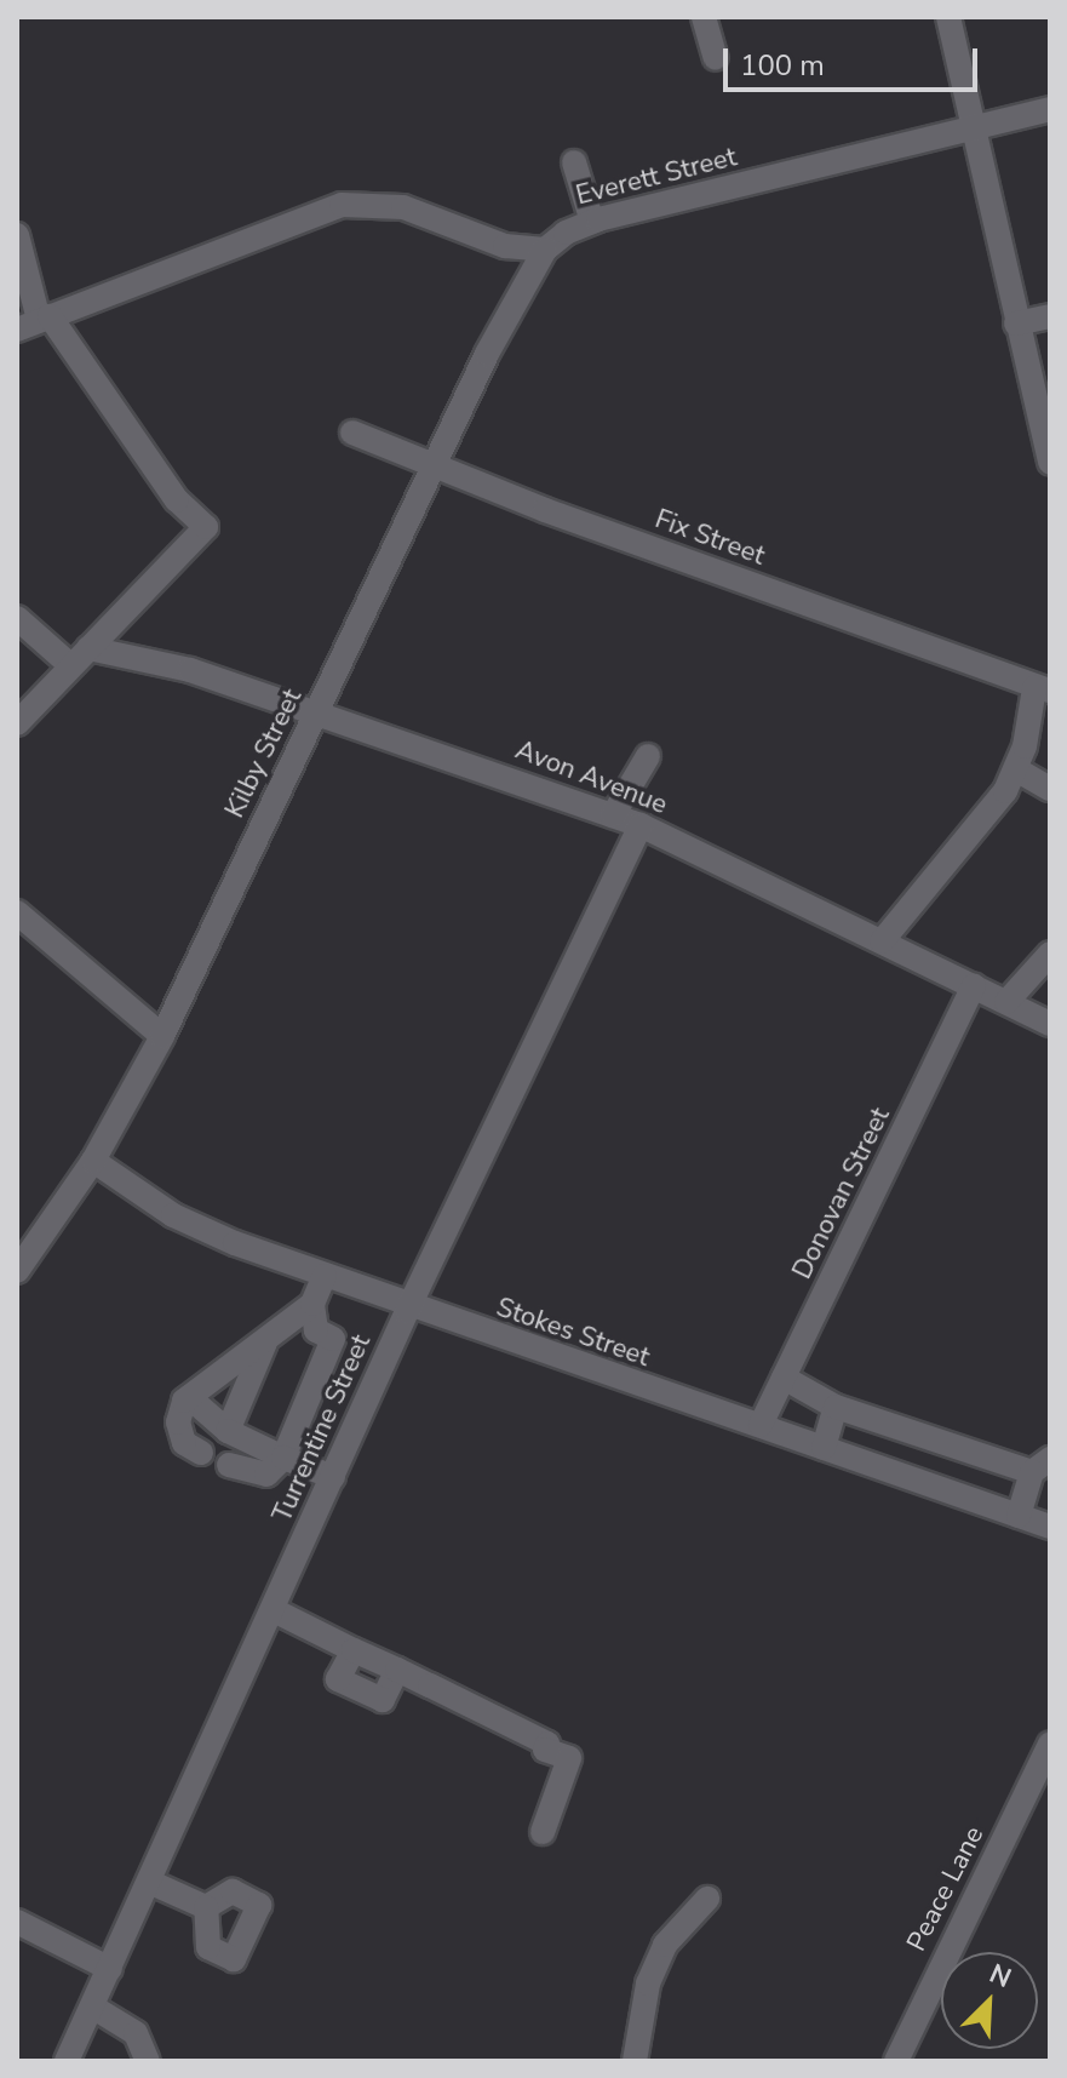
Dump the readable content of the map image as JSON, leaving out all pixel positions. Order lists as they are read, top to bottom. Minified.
{"streets":{"street":["Everett Street","Fix Street","Kilby Street","Avon Avenue","Donovan Street","Stokes Street","Turrentine Street","Peace Lane"]},"crossings":[["Everett Street","Kilby Street"],["Fix Street","Kilby Street"],["Kilby Street","Avon Avenue"],["Kilby Street","Stokes Street"],["Avon Avenue","Donovan Street"],["Avon Avenue","Turrentine Street"],["Donovan Street","Stokes Street"],["Stokes Street","Turrentine Street"]],"scale_bar":"100 m","north":"top right"}
